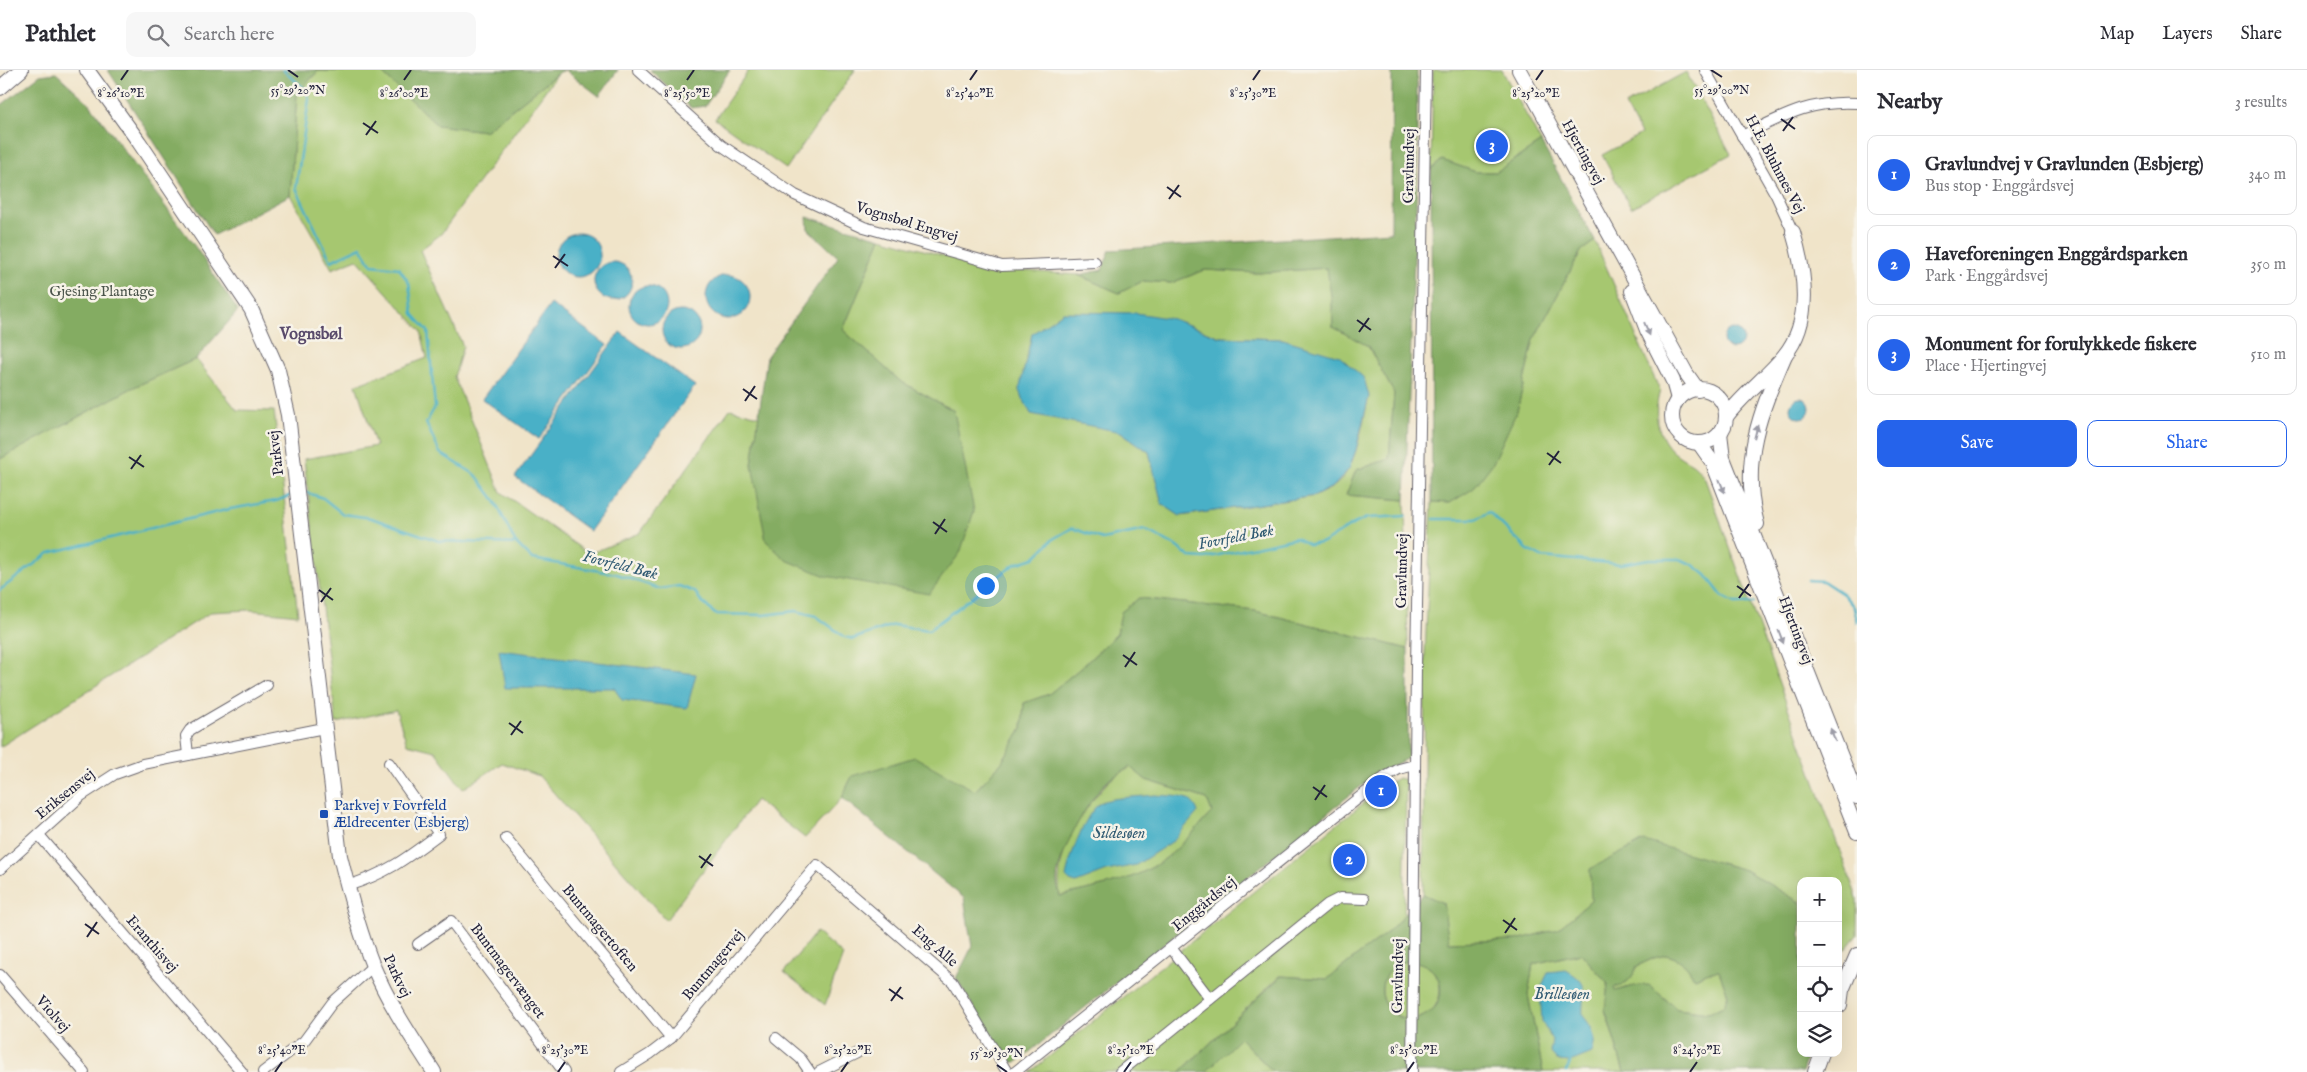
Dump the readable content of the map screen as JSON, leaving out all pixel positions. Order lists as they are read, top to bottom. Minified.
{"streets":{"main road":["Hjertingvej","H.E. Bluhmes Vej","Parkvej"],"street":["Gravlundvej","Vognsbøl Engvej","Eriksensvej","Enggårdsvej","Buntmagertoften","Eranthisvej","Eng Alle","Buntmagervej","Buntmagervænget","Violvej"]},"crossings":[["Hjertingvej","H.E. Bluhmes Vej"],["Gravlundvej","Enggårdsvej"],["Parkvej","Eriksensvej"],["Eriksensvej","Eranthisvej"],["Buntmagertoften","Buntmagervej"],["Eng Alle","Buntmagervej"]],"districts":["Vognsbøl"],"water":["Fovrfeld Bæk","Sildesøen","Brillesøen"],"parks":["Gjesing Plantage"],"places":{"transit":["Parkvej v Fovrfeld Ældrecenter (Esbjerg)"]},"page":{"header":"Pathlet","search":"Search here","nav":["Map","Layers","Share"],"heading":["Nearby","3 results"],"pins":["3","1","2"],"list":[{"mark":"1","name":"Gravlundvej v Gravlunden (Esbjerg)","note":"Bus stop · Enggårdsvej","value":"340 m"},{"mark":"2","name":"Haveforeningen Enggårdsparken","note":"Park · Enggårdsvej","value":"350 m"},{"mark":"3","name":"Monument for forulykkede fiskere","note":"Place · Hjertingvej","value":"510 m"}],"buttons":["Save","Share"],"map_buttons":["+","−"]},"coordinates":["55°29'00\"N","55°29'20\"N","8°26'10\"E","8°26'00\"E","8°25'50\"E","8°25'40\"E","8°25'30\"E","8°25'20\"E","8°25'10\"E","8°25'00\"E","8°24'50\"E","55°29'30\"N"]}
